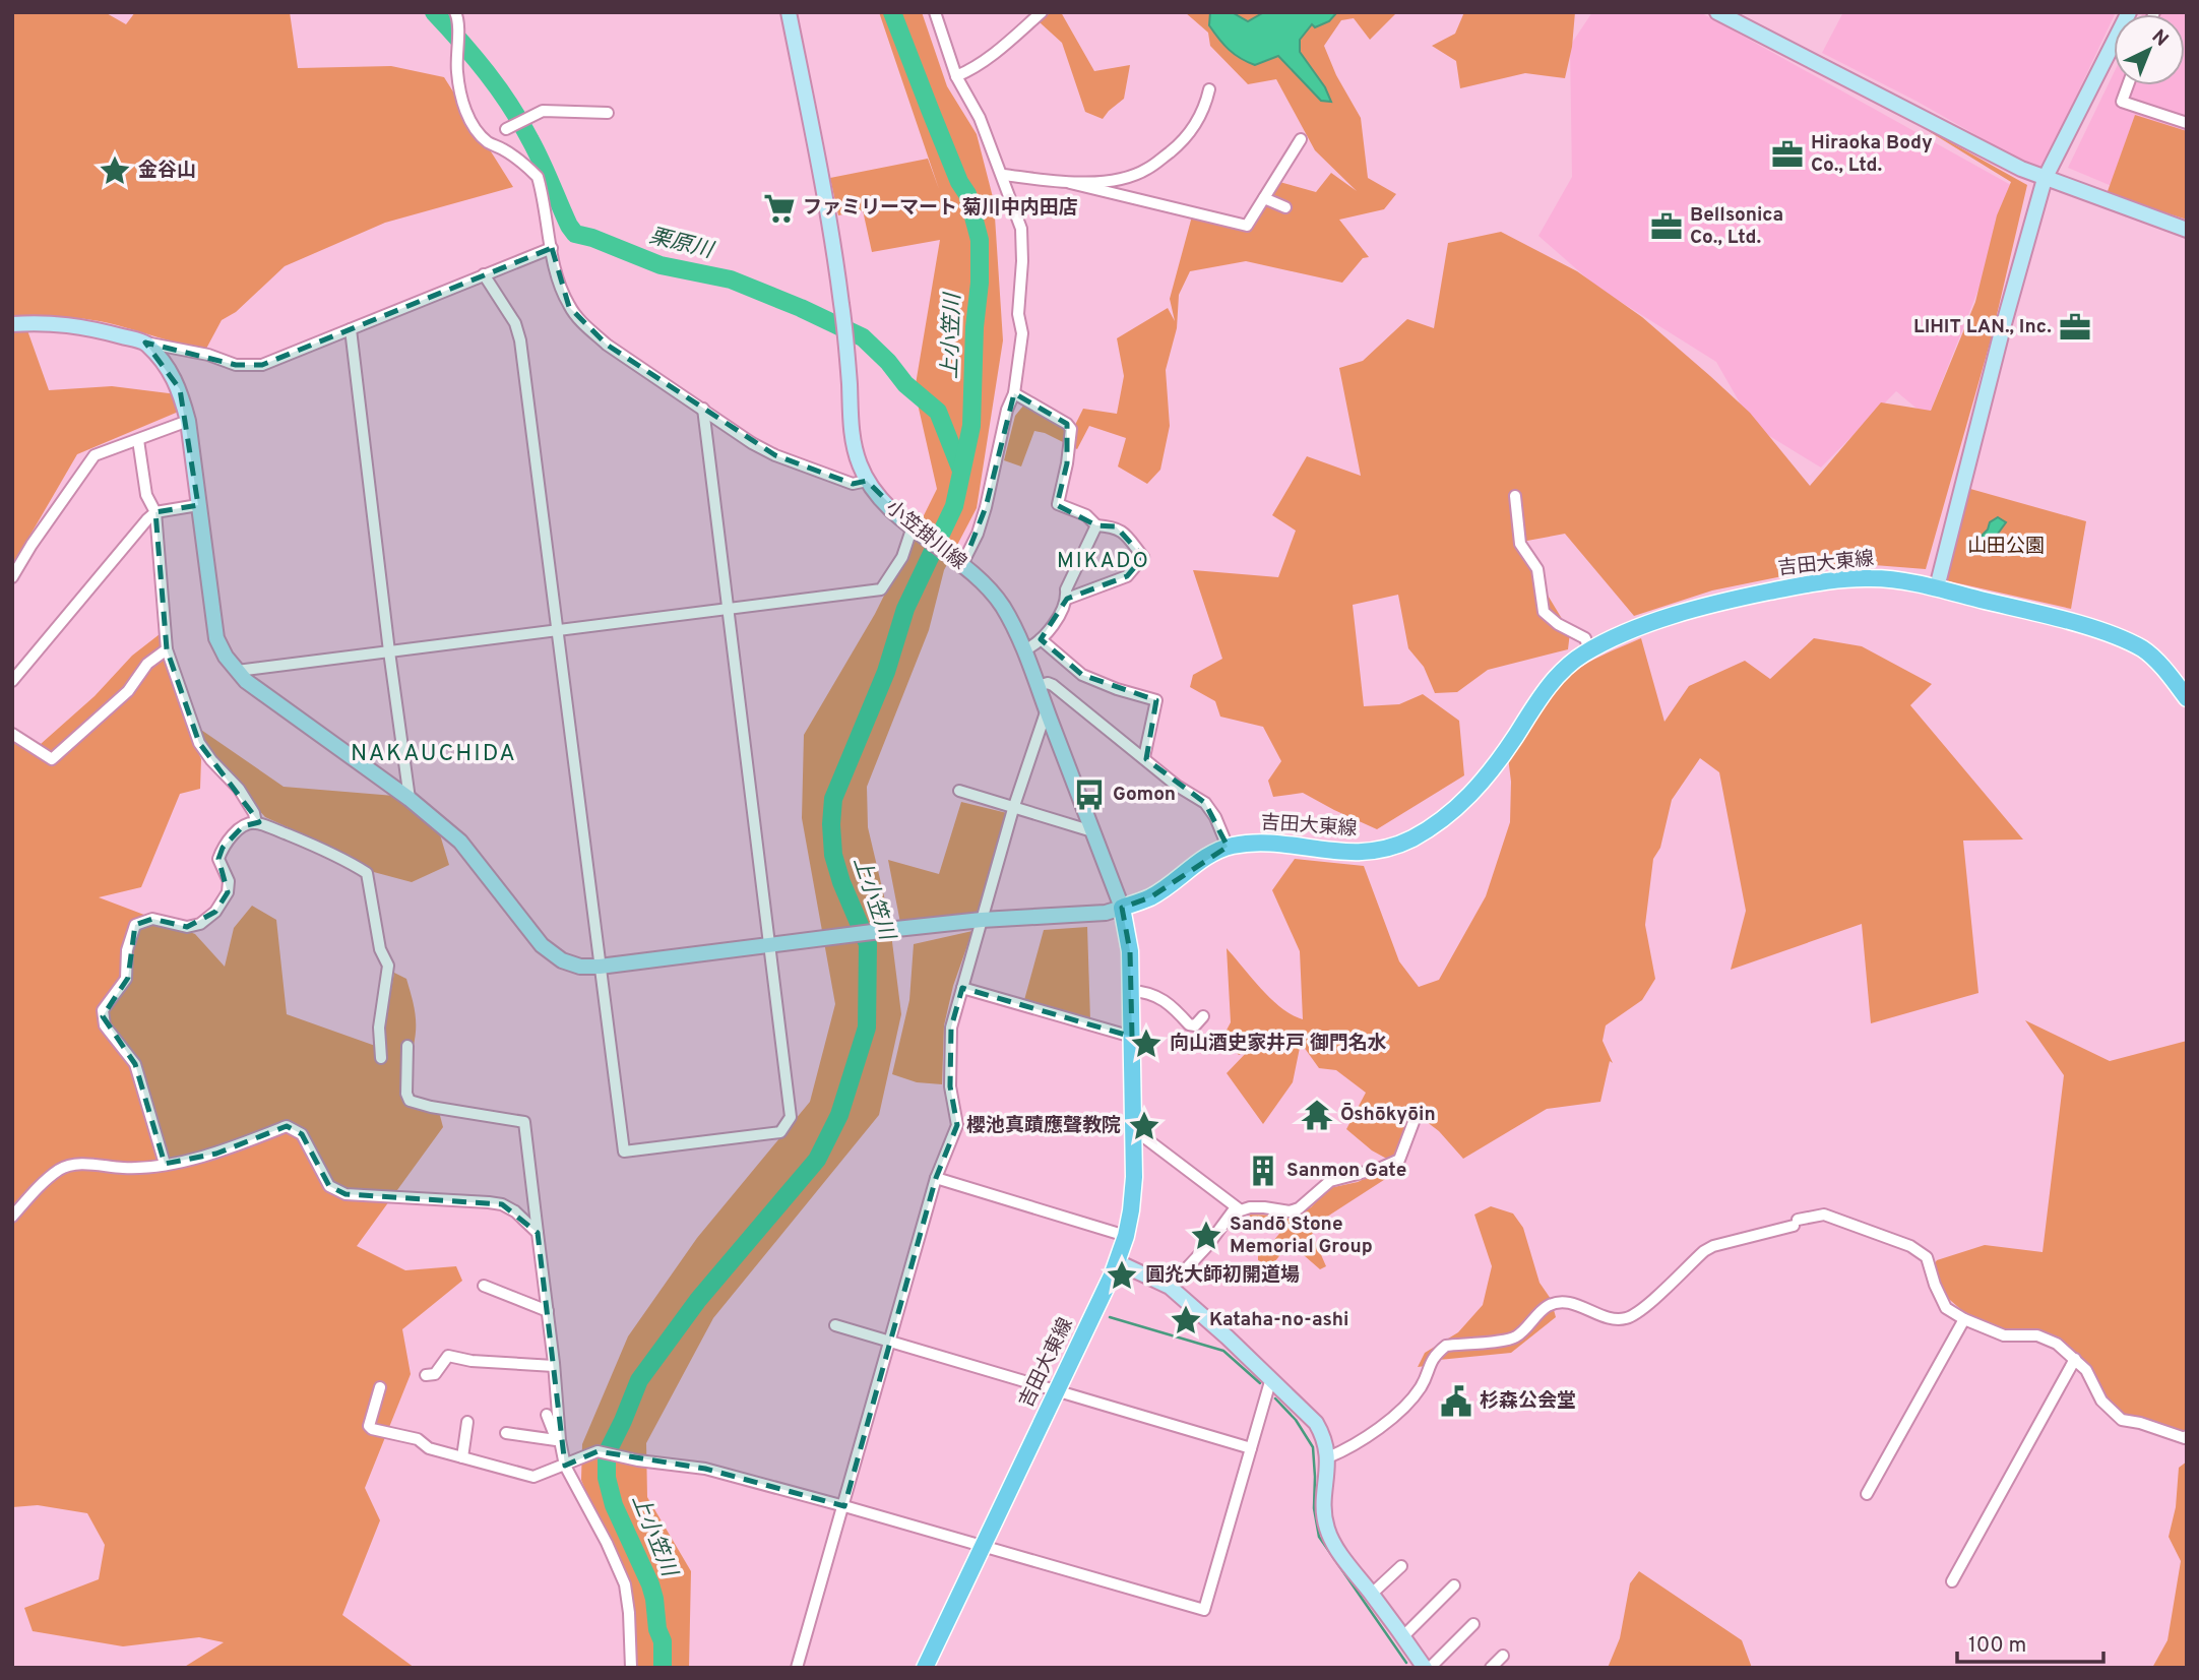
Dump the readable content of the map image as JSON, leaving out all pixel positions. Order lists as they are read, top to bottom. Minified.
{"streets":{"main road":["吉田大東線"],"street":["小笠掛川線"]},"crossings":[["小笠掛川線","吉田大東線"]],"districts":["MIKADO","NAKAUCHIDA"],"water":["栗原川","上小笠川"],"parks":["山田公園"],"places":{"office":["Hiraoka Body Co., Ltd.","Bellsonica Co., Ltd.","LIHIT LAN., Inc."],"place":["金谷山","向山酒史家井戸 御門名水","櫻池真蹟應聲教院","Sandō Stone Memorial Group","圓灮大師初開道場","Kataha-no-ashi"],"supermarket":["ファミリーマート 菊川中内田店"],"bus stop":["Gomon"],"temple":["Ōshōkyōin"],"building":["Sanmon Gate"],"public building":["杉森公会堂"]},"scale_bar":"100 m","north":"top right"}
